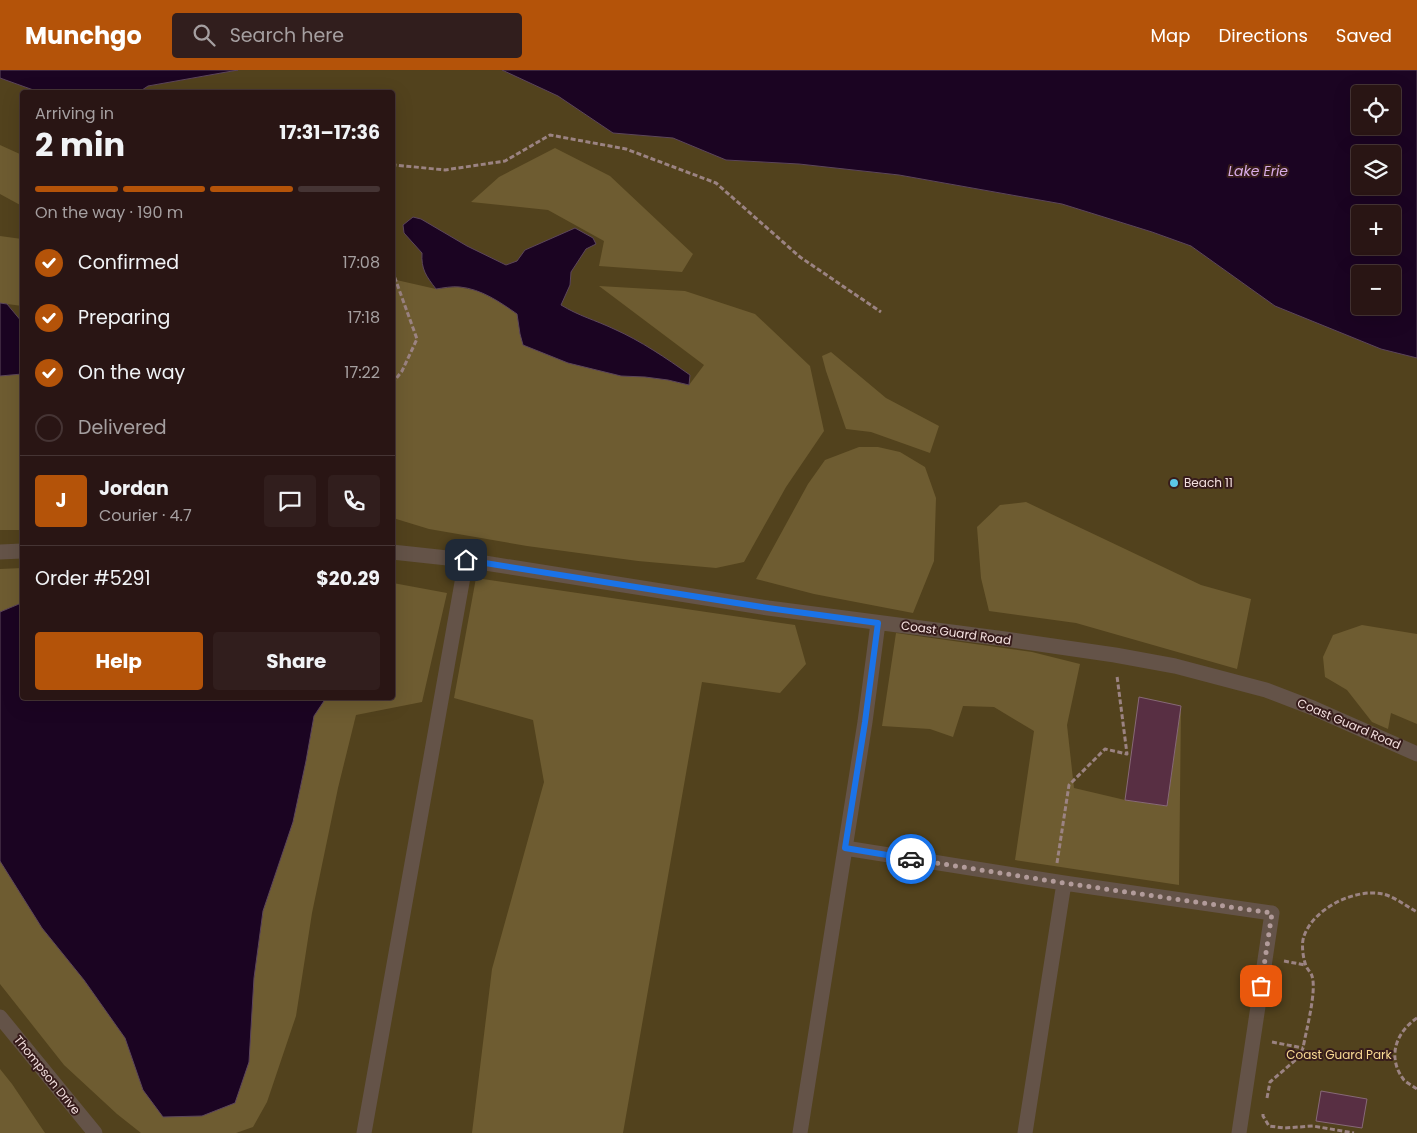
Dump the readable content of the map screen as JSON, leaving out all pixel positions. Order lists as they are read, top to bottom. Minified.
{"streets":{"street":["Coast Guard Road","Thompson Drive"]},"water":["Lake Erie"],"parks":["Coast Guard Park"],"places":["Beach 11"],"page":{"header":"Munchgo","search":"Search here","nav":["Map","Directions","Saved"],"map_buttons":["+","−"],"heading":["2 min","Arriving in","17:31–17:36"],"panel":["Jordan","Courier · 4.7","Order #5291","$20.29"],"bar":"On the way · 190 m","list":[["Confirmed","17:08"],["Preparing","17:18"],["On the way","17:22"],"Delivered"],"round":"J","buttons":["Help","Share"]}}
